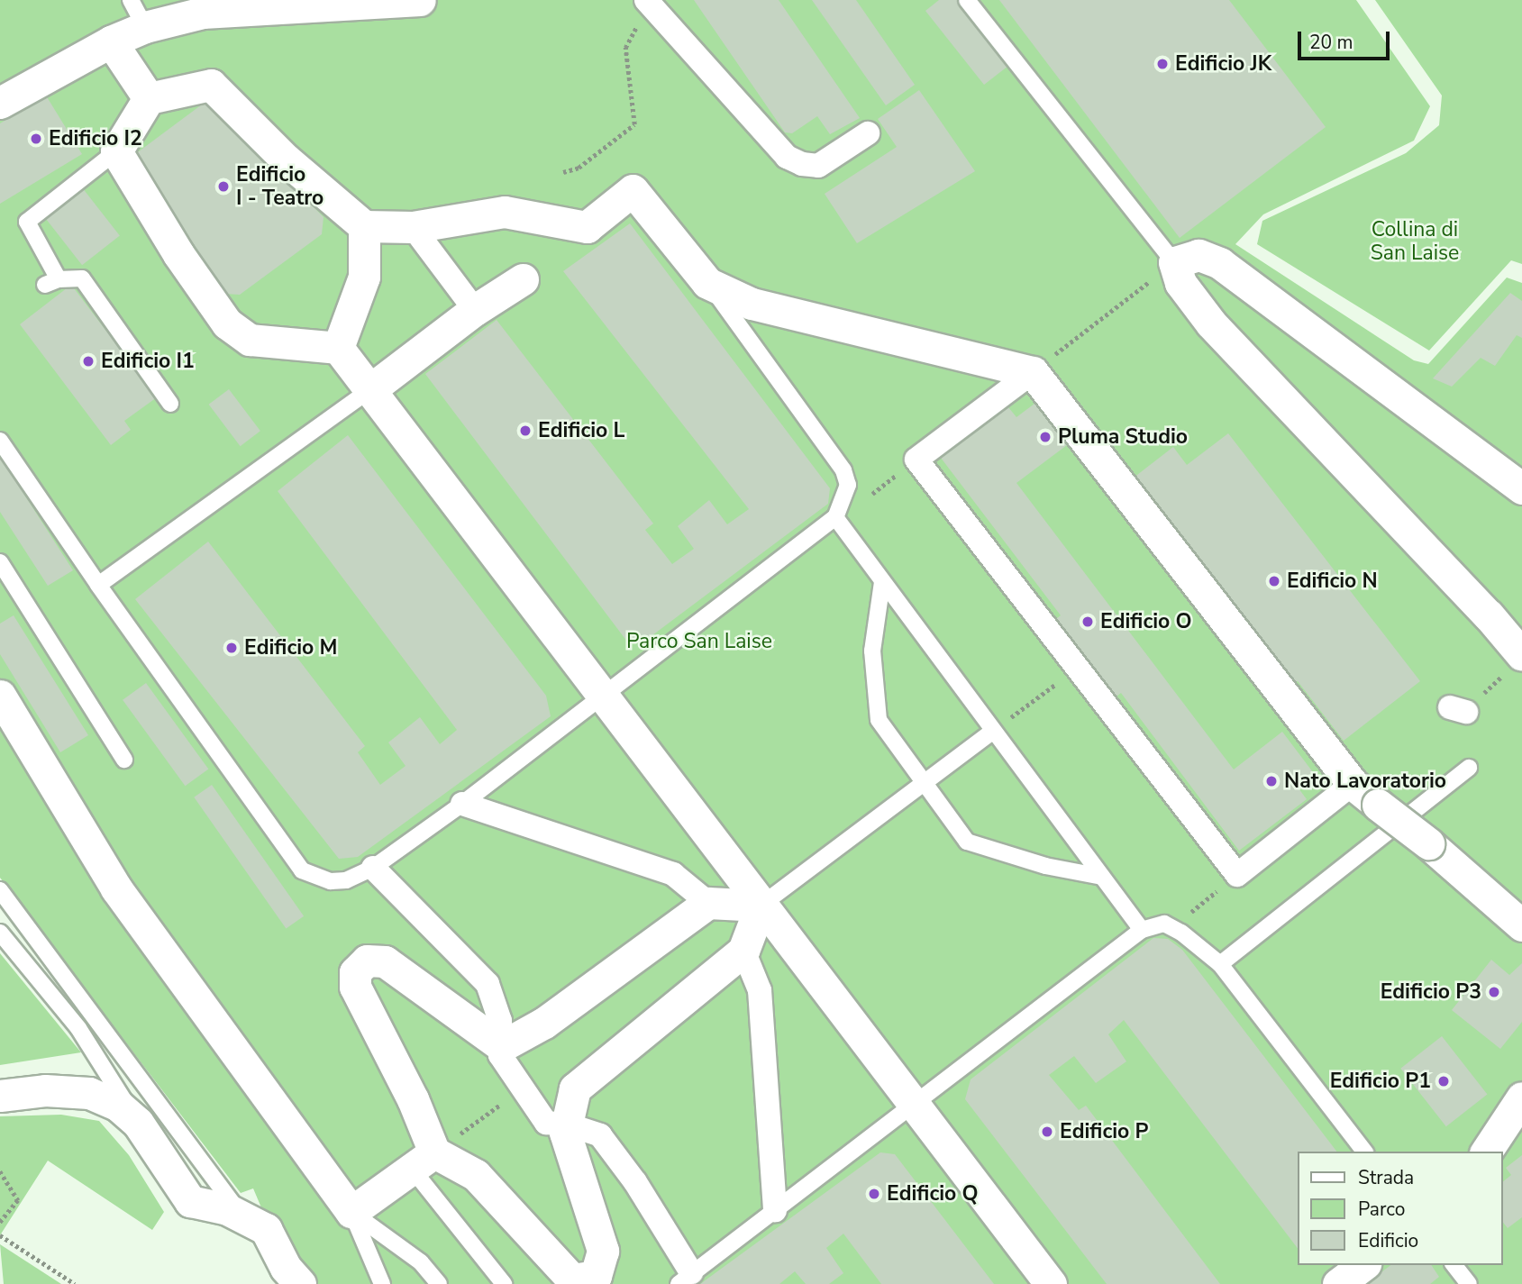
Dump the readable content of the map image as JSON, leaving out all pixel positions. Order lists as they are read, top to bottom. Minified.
{"parks":["Collina di San Laise","Parco San Laise"],"places":["Edificio JK","Edificio I2","Edificio I - Teatro","Edificio I1","Edificio L","Pluma Studio","Edificio N","Edificio O","Edificio M","Nato Lavoratorio","Edificio P3","Edificio P1","Edificio P","Edificio Q"],"legend":["Strada","Parco","Edificio"],"scale_bar":"20 m"}
